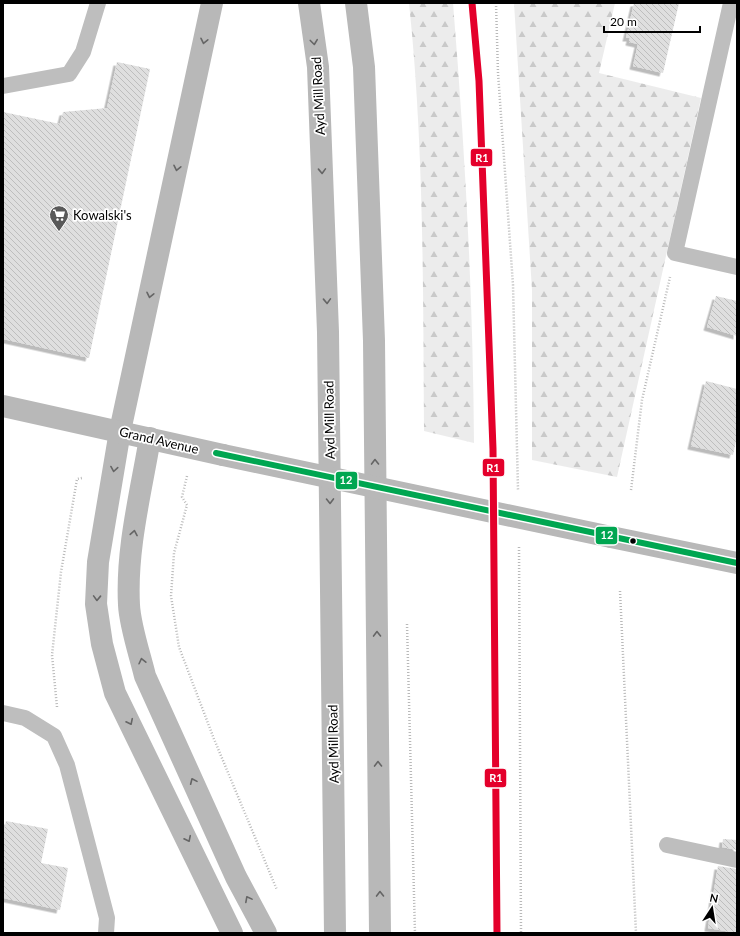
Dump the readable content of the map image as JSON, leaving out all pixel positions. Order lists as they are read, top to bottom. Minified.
{"streets":{"main road":["Ayd Mill Road","Grand Avenue"]},"places":{"supermarket":["Kowalski's"]},"lines":["transit line R1","transit line 12"],"scale_bar":"20 m","north":"top"}
